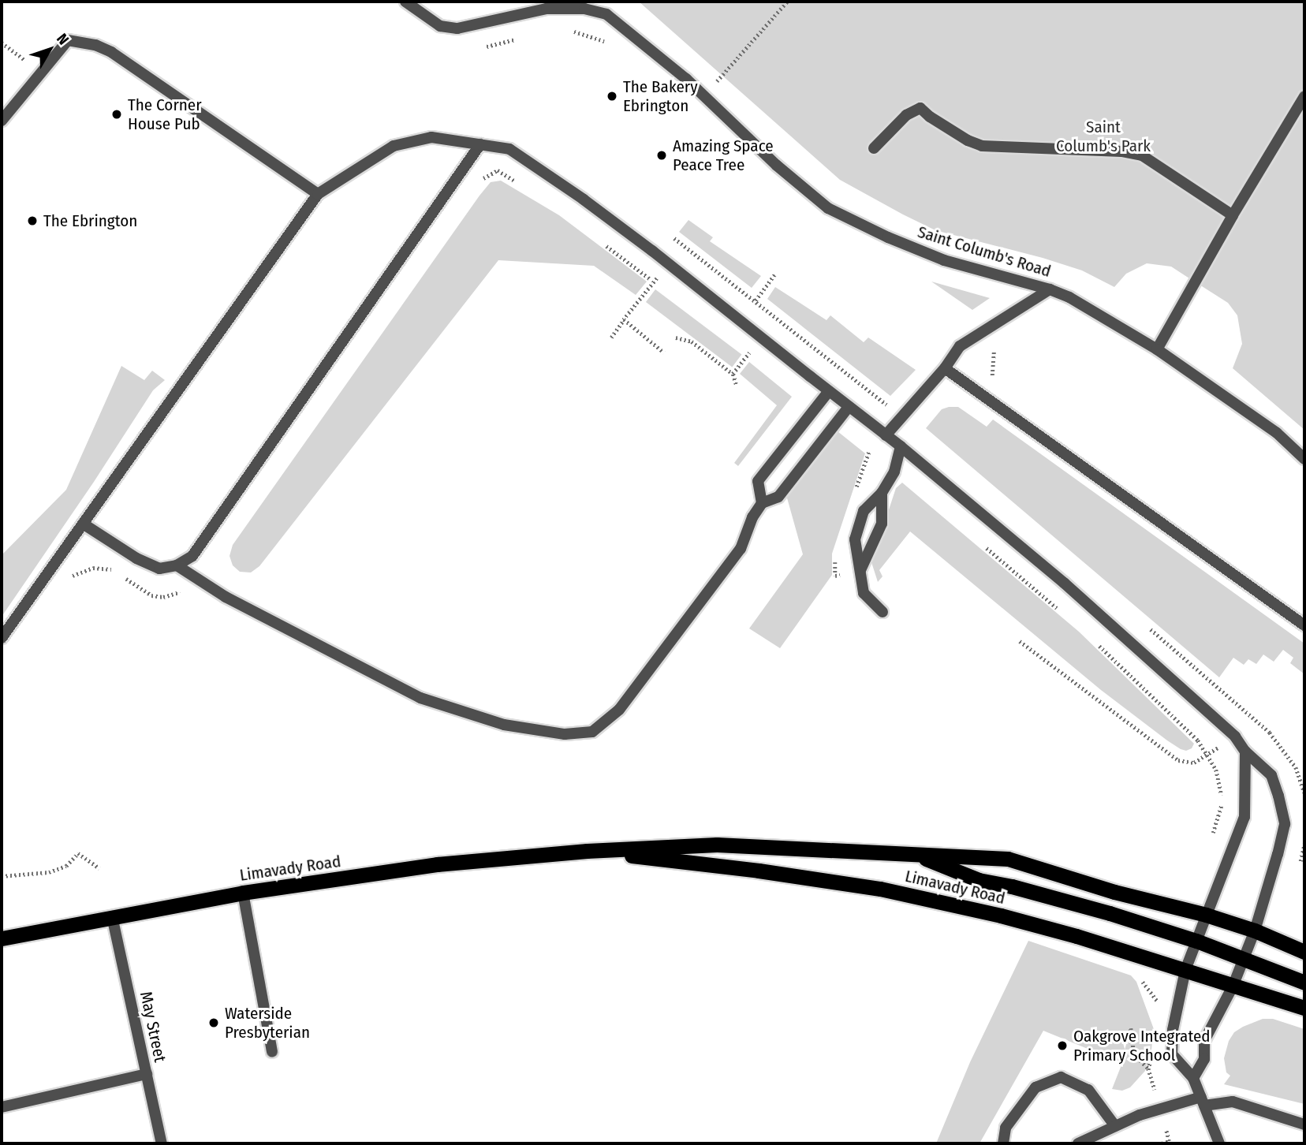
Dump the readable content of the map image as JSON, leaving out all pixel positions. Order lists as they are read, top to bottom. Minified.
{"streets":{"highway":["Limavady Road"],"street":["Saint Columb's Road","May Street"]},"crossings":[["Limavady Road","May Street"]],"parks":["Saint Columb's Park"],"places":["The Bakery Ebrington","The Corner House Pub","Amazing Space Peace Tree","The Ebrington","Waterside Presbyterian","Oakgrove Integrated Primary School"],"north":"top right"}
